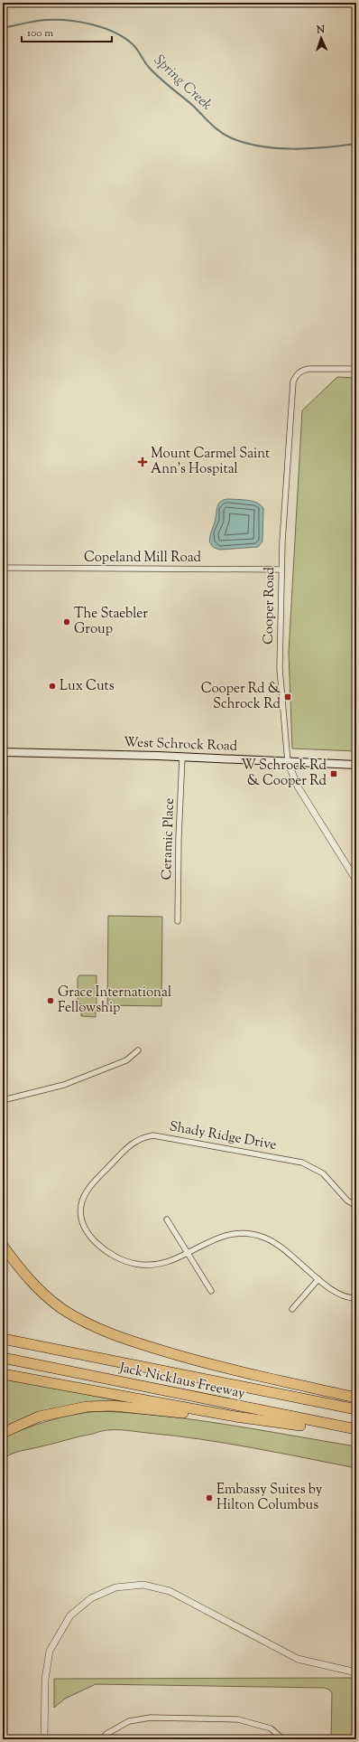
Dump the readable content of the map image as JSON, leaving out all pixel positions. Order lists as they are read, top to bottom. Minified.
{"streets":{"highway":["Jack Nicklaus Freeway"],"main road":["West Schrock Road"],"street":["Copeland Mill Road","Cooper Road","Ceramic Place","Shady Ridge Drive"]},"crossings":[["Copeland Mill Road","Cooper Road"],["Cooper Road","West Schrock Road"],["West Schrock Road","Ceramic Place"]],"water":["Spring Creek"],"places":{"health":["Mount Carmel Saint Ann's Hospital"],"other":["The Staebler Group","Lux Cuts","Grace International Fellowship","Embassy Suites by Hilton Columbus"],"transit":["Cooper Rd & Schrock Rd","W Schrock Rd & Cooper Rd"]},"scale_bar":"100 m","north":"top"}
